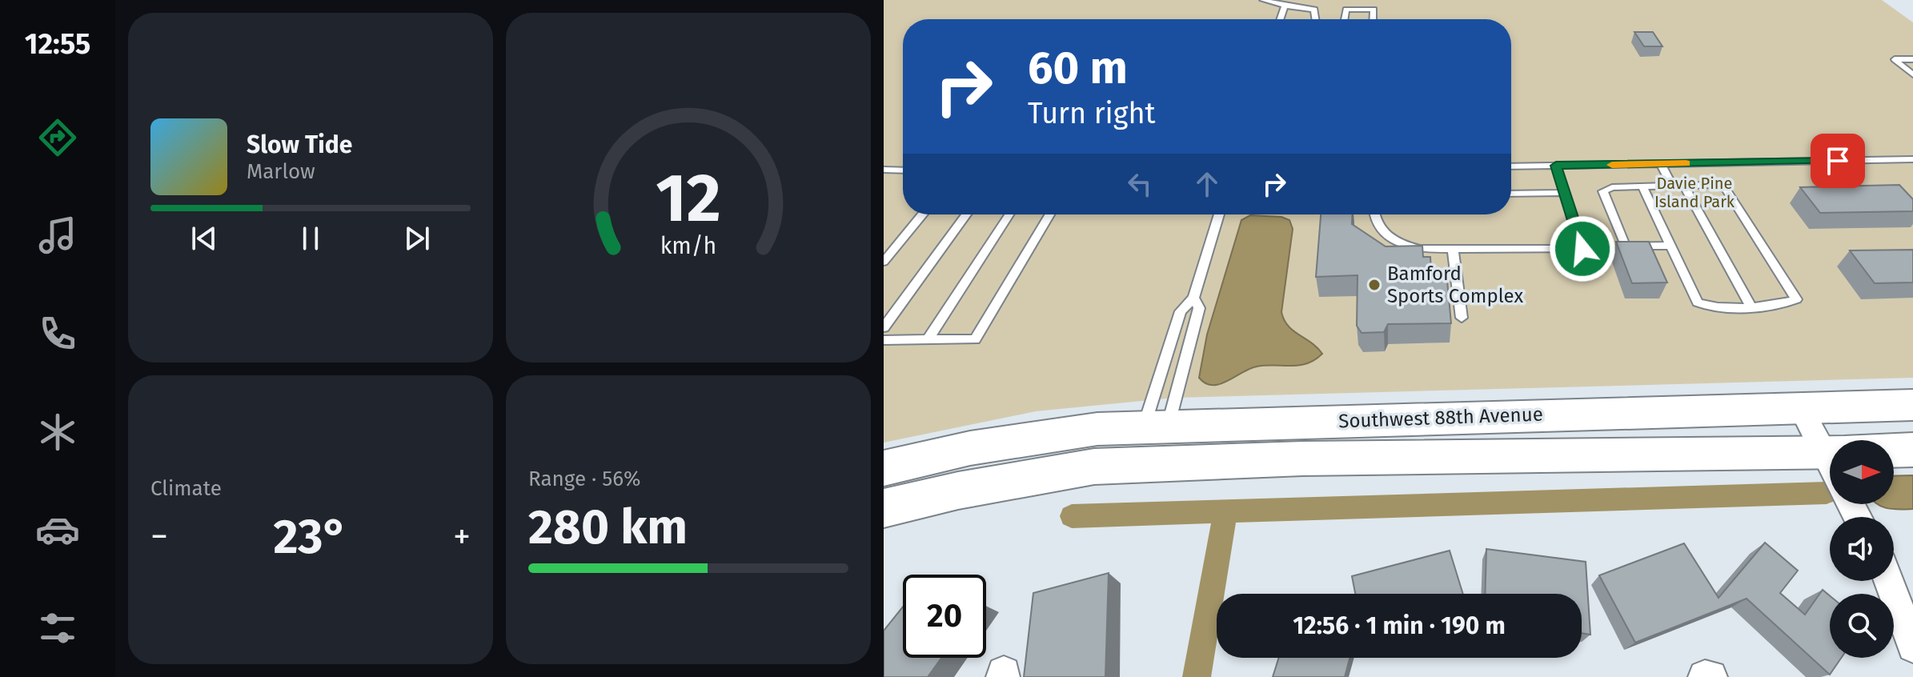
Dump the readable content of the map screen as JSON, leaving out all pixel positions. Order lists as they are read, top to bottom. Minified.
{"streets":{"main road":["Southwest 88th Avenue"]},"parks":["Davie Pine Island Park"],"places":["Bamford Sports Complex"],"north":"right","page":{"tabs":"12:55","turn":["60 m","Turn right"],"song":["Slow Tide","Marlow"],"tile":["Climate",["Range · 56%","280 km"]],"heat":["−","23°","+"],"limit":"20","trip":"12:56 · 1 min · 190 m","gauge":["12","km/h"]}}
